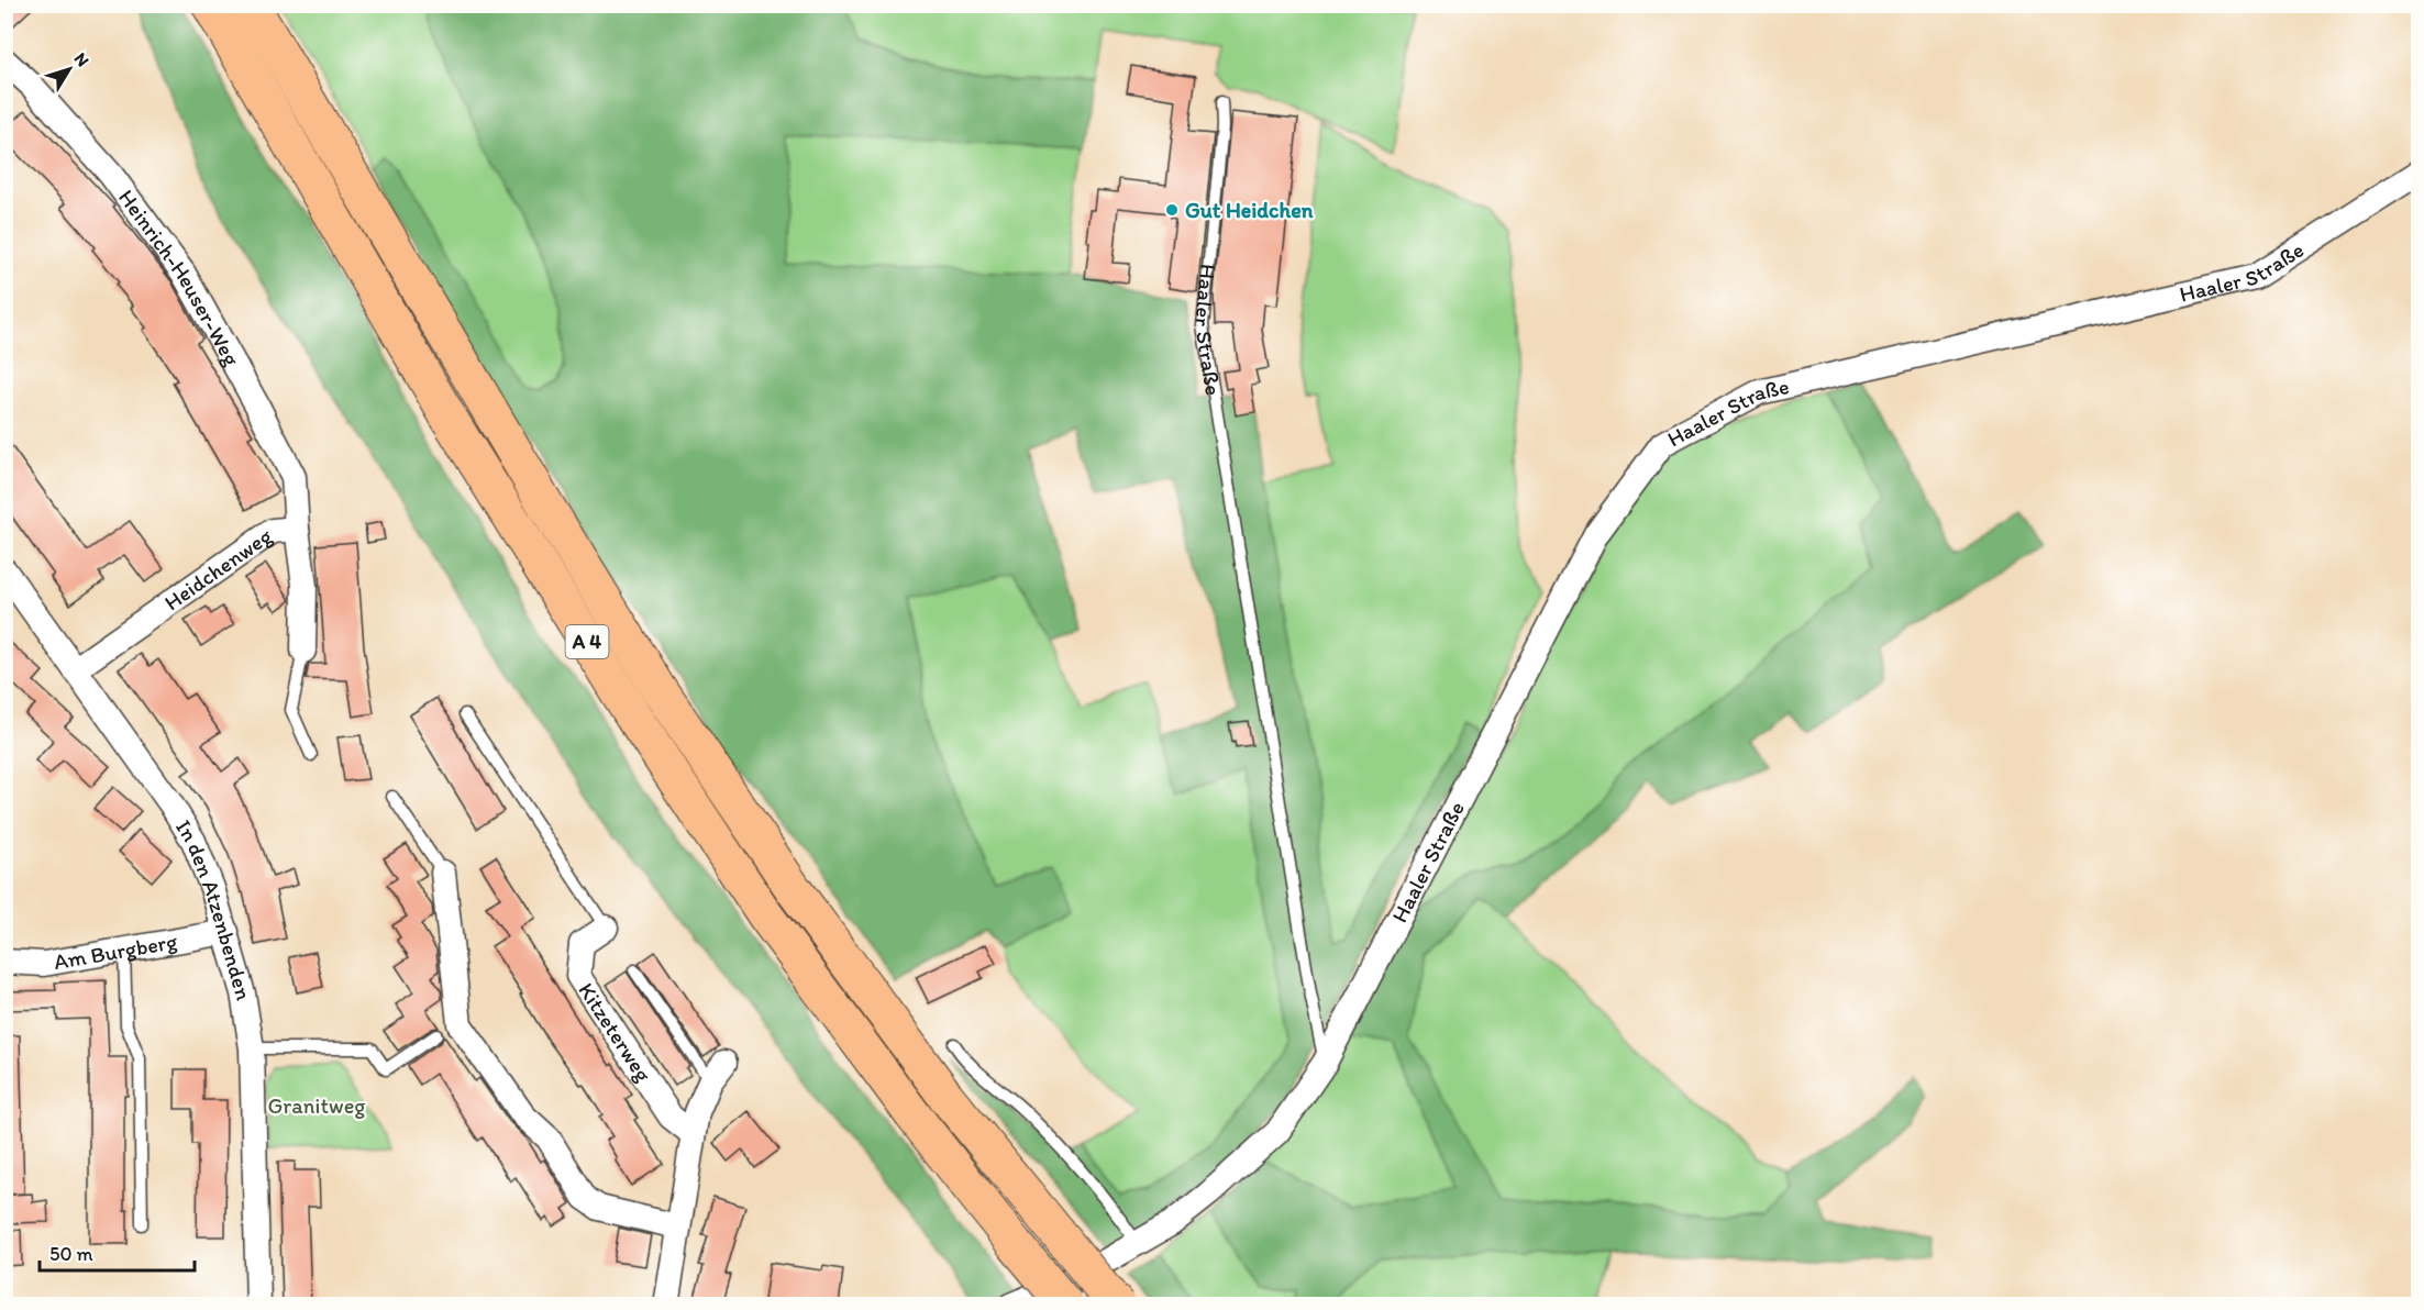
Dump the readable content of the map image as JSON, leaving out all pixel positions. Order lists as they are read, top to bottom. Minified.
{"streets":{"highway":["A 4"],"street":["Haaler Straße","Heinrich-Heuser-Weg","Heidchenweg","In den Atzenbenden","Am Burgberg","Kitzeterweg"]},"crossings":[["Heinrich-Heuser-Weg","Heidchenweg"],["Heidchenweg","In den Atzenbenden"],["In den Atzenbenden","Am Burgberg"]],"parks":["Granitweg"],"places":["Gut Heidchen"],"scale_bar":"50 m","north":"top right"}
